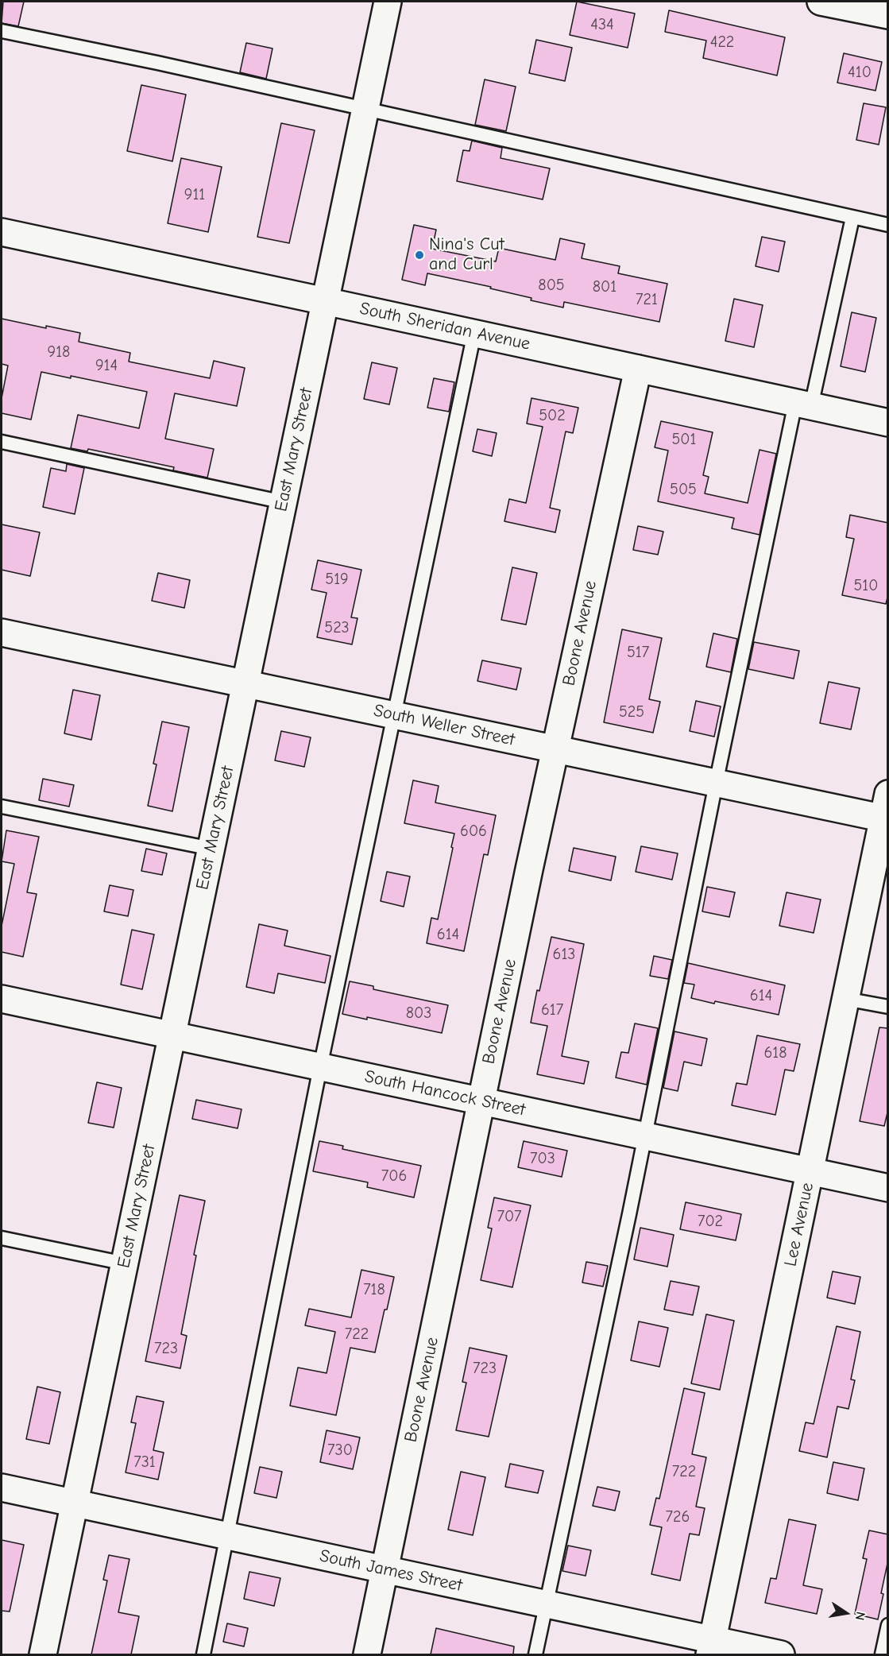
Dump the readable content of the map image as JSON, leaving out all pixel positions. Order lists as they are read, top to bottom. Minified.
{"streets":{"street":["South Sheridan Avenue","East Mary Street","Boone Avenue","South Weller Street","South Hancock Street","Lee Avenue","South James Street"]},"crossings":[["South Sheridan Avenue","East Mary Street"],["South Sheridan Avenue","Boone Avenue"],["East Mary Street","South Weller Street"],["East Mary Street","South Hancock Street"],["East Mary Street","South James Street"],["Boone Avenue","South Weller Street"],["Boone Avenue","South Hancock Street"],["Boone Avenue","South James Street"],["South Weller Street","Lee Avenue"],["South Hancock Street","Lee Avenue"],["Lee Avenue","South James Street"]],"places":["Nina's Cut and Curl"],"house_numbers":["434","422","410","911","805","801","721","918","914","502","501","505","519","510","523","517","525","606","614","613","614","617","803","618","703","706","707","702","718","722","723","723","730","731","722","726"],"north":"right"}
